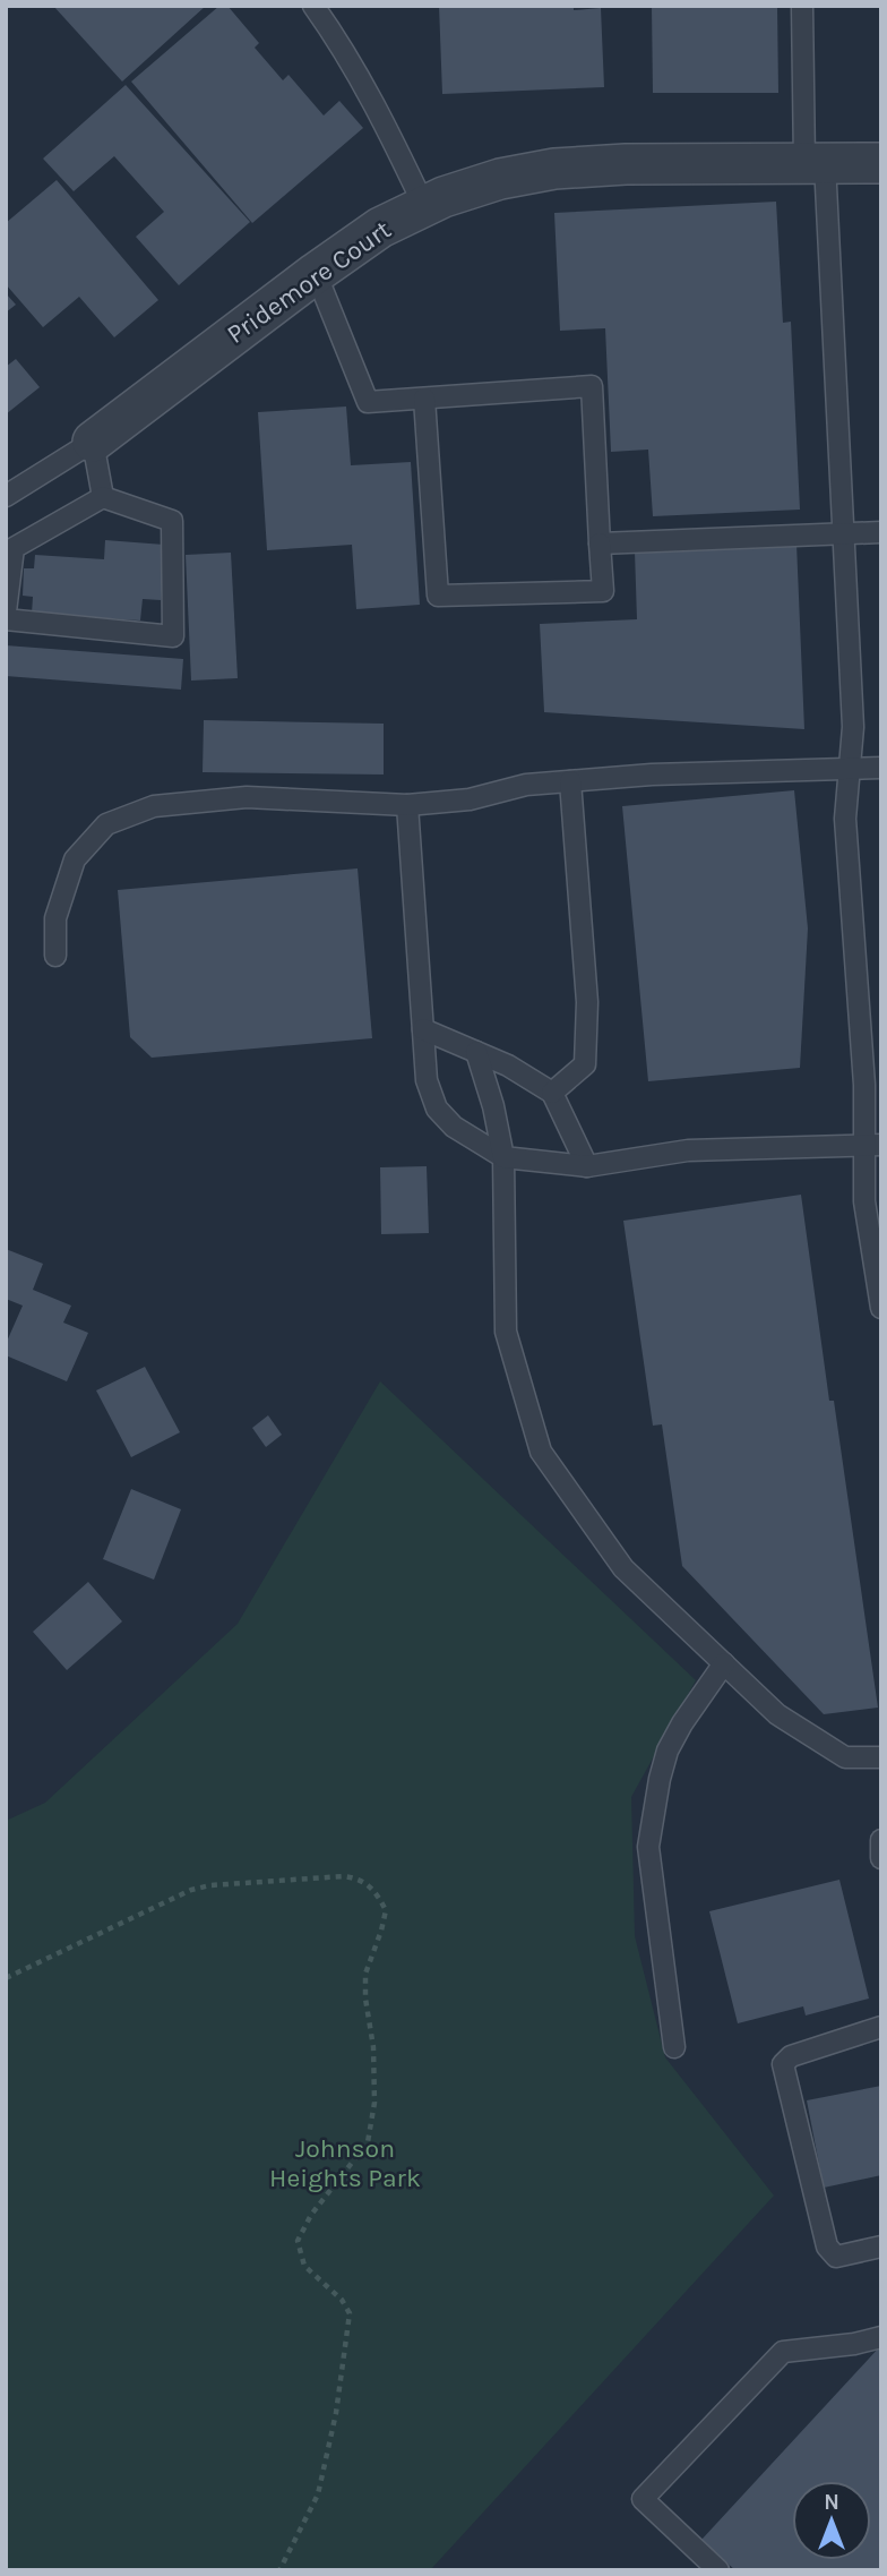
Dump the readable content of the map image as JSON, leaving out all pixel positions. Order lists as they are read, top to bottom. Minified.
{"streets":{"street":["Pridemore Court"]},"parks":["Johnson Heights Park"],"north":"top"}
